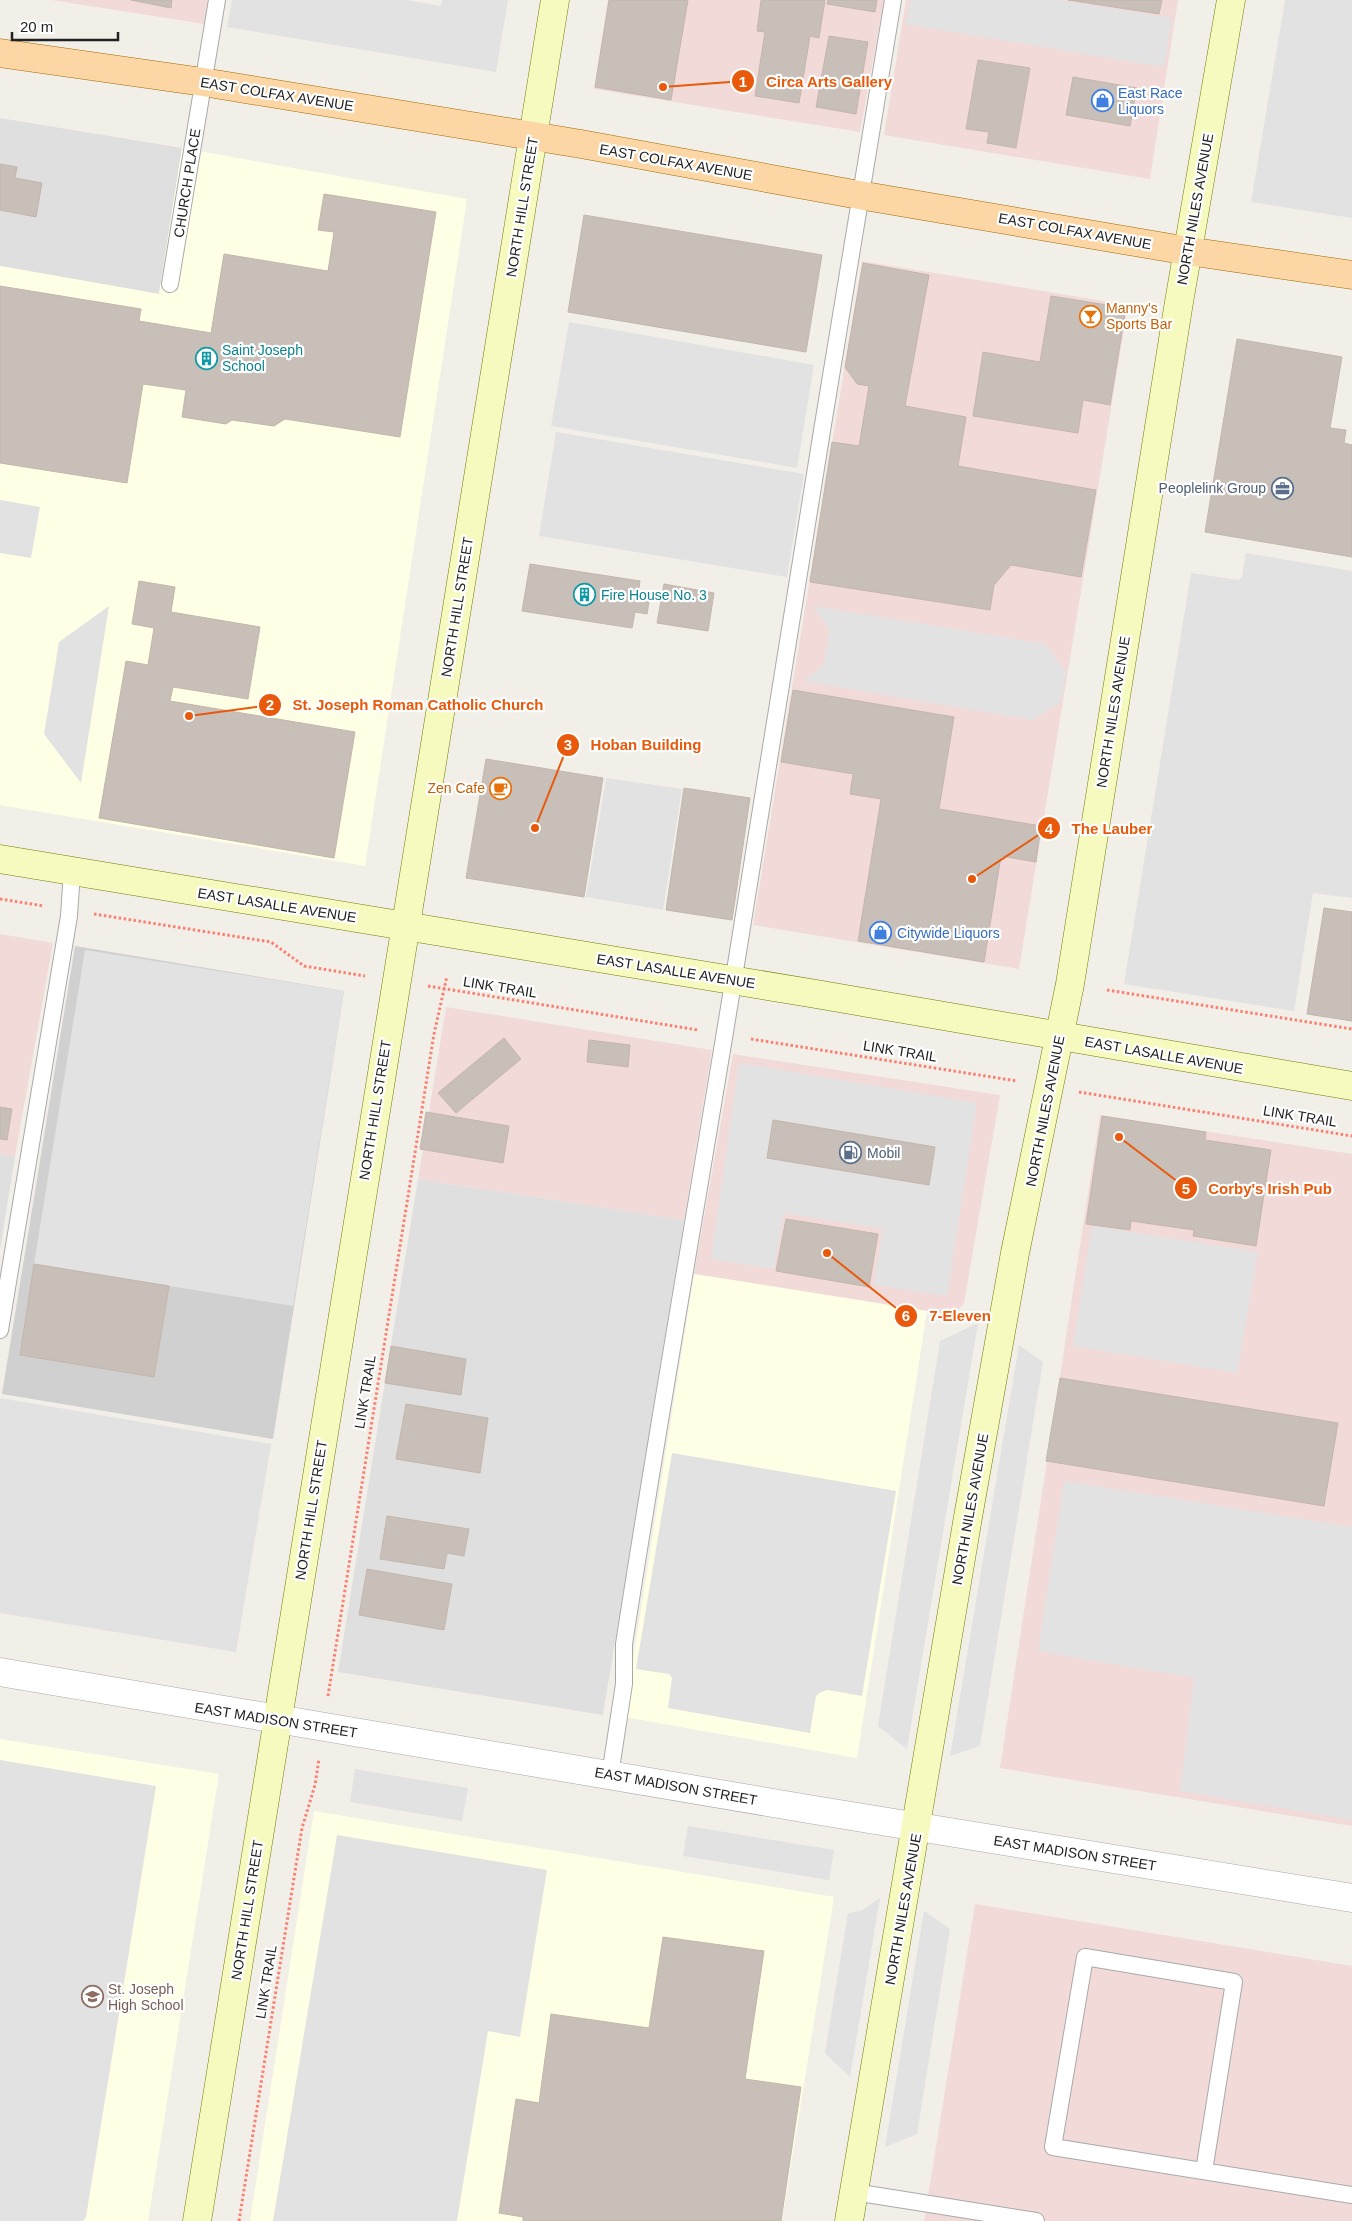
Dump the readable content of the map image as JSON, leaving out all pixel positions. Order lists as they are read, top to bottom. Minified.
{"streets":{"main road":["EAST COLFAX AVENUE"],"street":["NORTH HILL STREET","NORTH NILES AVENUE","EAST LASALLE AVENUE","EAST MADISON STREET"],"lane":["CHURCH PLACE"],"path":["LINK TRAIL"]},"crossings":[["EAST COLFAX AVENUE","CHURCH PLACE"],["EAST COLFAX AVENUE","NORTH HILL STREET"],["EAST COLFAX AVENUE","NORTH NILES AVENUE"],["NORTH HILL STREET","EAST LASALLE AVENUE"],["NORTH HILL STREET","EAST MADISON STREET"],["NORTH NILES AVENUE","EAST LASALLE AVENUE"],["NORTH NILES AVENUE","LINK TRAIL"],["NORTH NILES AVENUE","EAST MADISON STREET"]],"places":{"other":["Circa Arts Gallery","St. Joseph Roman Catholic Church","Hoban Building","The Lauber","Corby's Irish Pub","7-Eleven"],"shop":["East Race Liquors","Citywide Liquors"],"bar":["Manny's Sports Bar"],"building":["Saint Joseph School","Fire House No. 3"],"office":["Peoplelink Group"],"cafe":["Zen Cafe"],"fuel station":["Mobil"],"school or university":["St. Joseph High School"]},"scale_bar":"20 m"}
